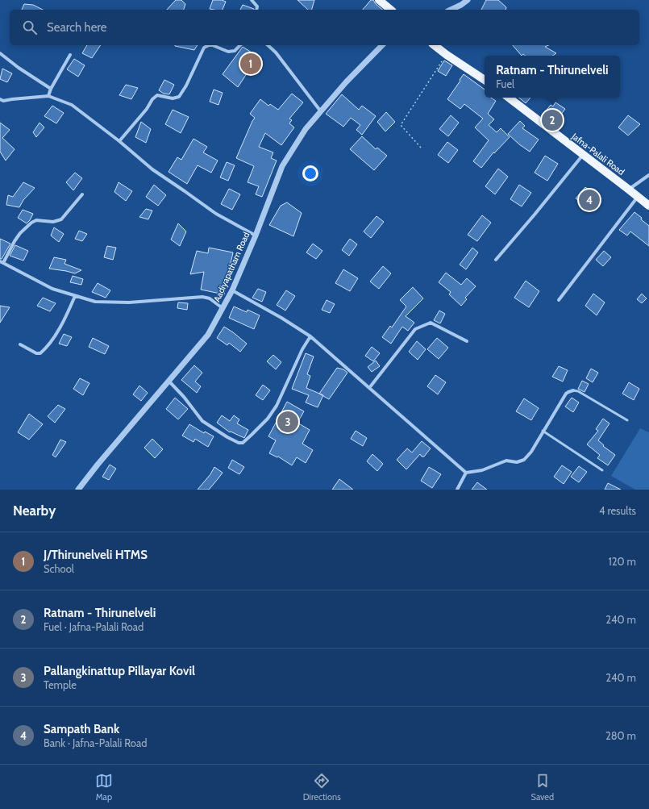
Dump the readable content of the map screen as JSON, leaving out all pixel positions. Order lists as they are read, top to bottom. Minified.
{"streets":{"main road":["Jafna-Palali Road"],"street":["Aadiyapatham Road"]},"page":{"search":"Search here","pins":["1","2","4","3"],"popup":["Ratnam - Thirunelveli","Fuel"],"heading":["Nearby","4 results"],"list":[{"mark":"1","name":"J/Thirunelveli HTMS","note":"School","value":"120 m"},{"mark":"2","name":"Ratnam - Thirunelveli","note":"Fuel · Jafna-Palali Road","value":"240 m"},{"mark":"3","name":"Pallangkinattup Pillayar Kovil","note":"Temple","value":"240 m"},{"mark":"4","name":"Sampath Bank","note":"Bank · Jafna-Palali Road","value":"280 m"}],"nav":["Map","Directions","Saved"]}}
